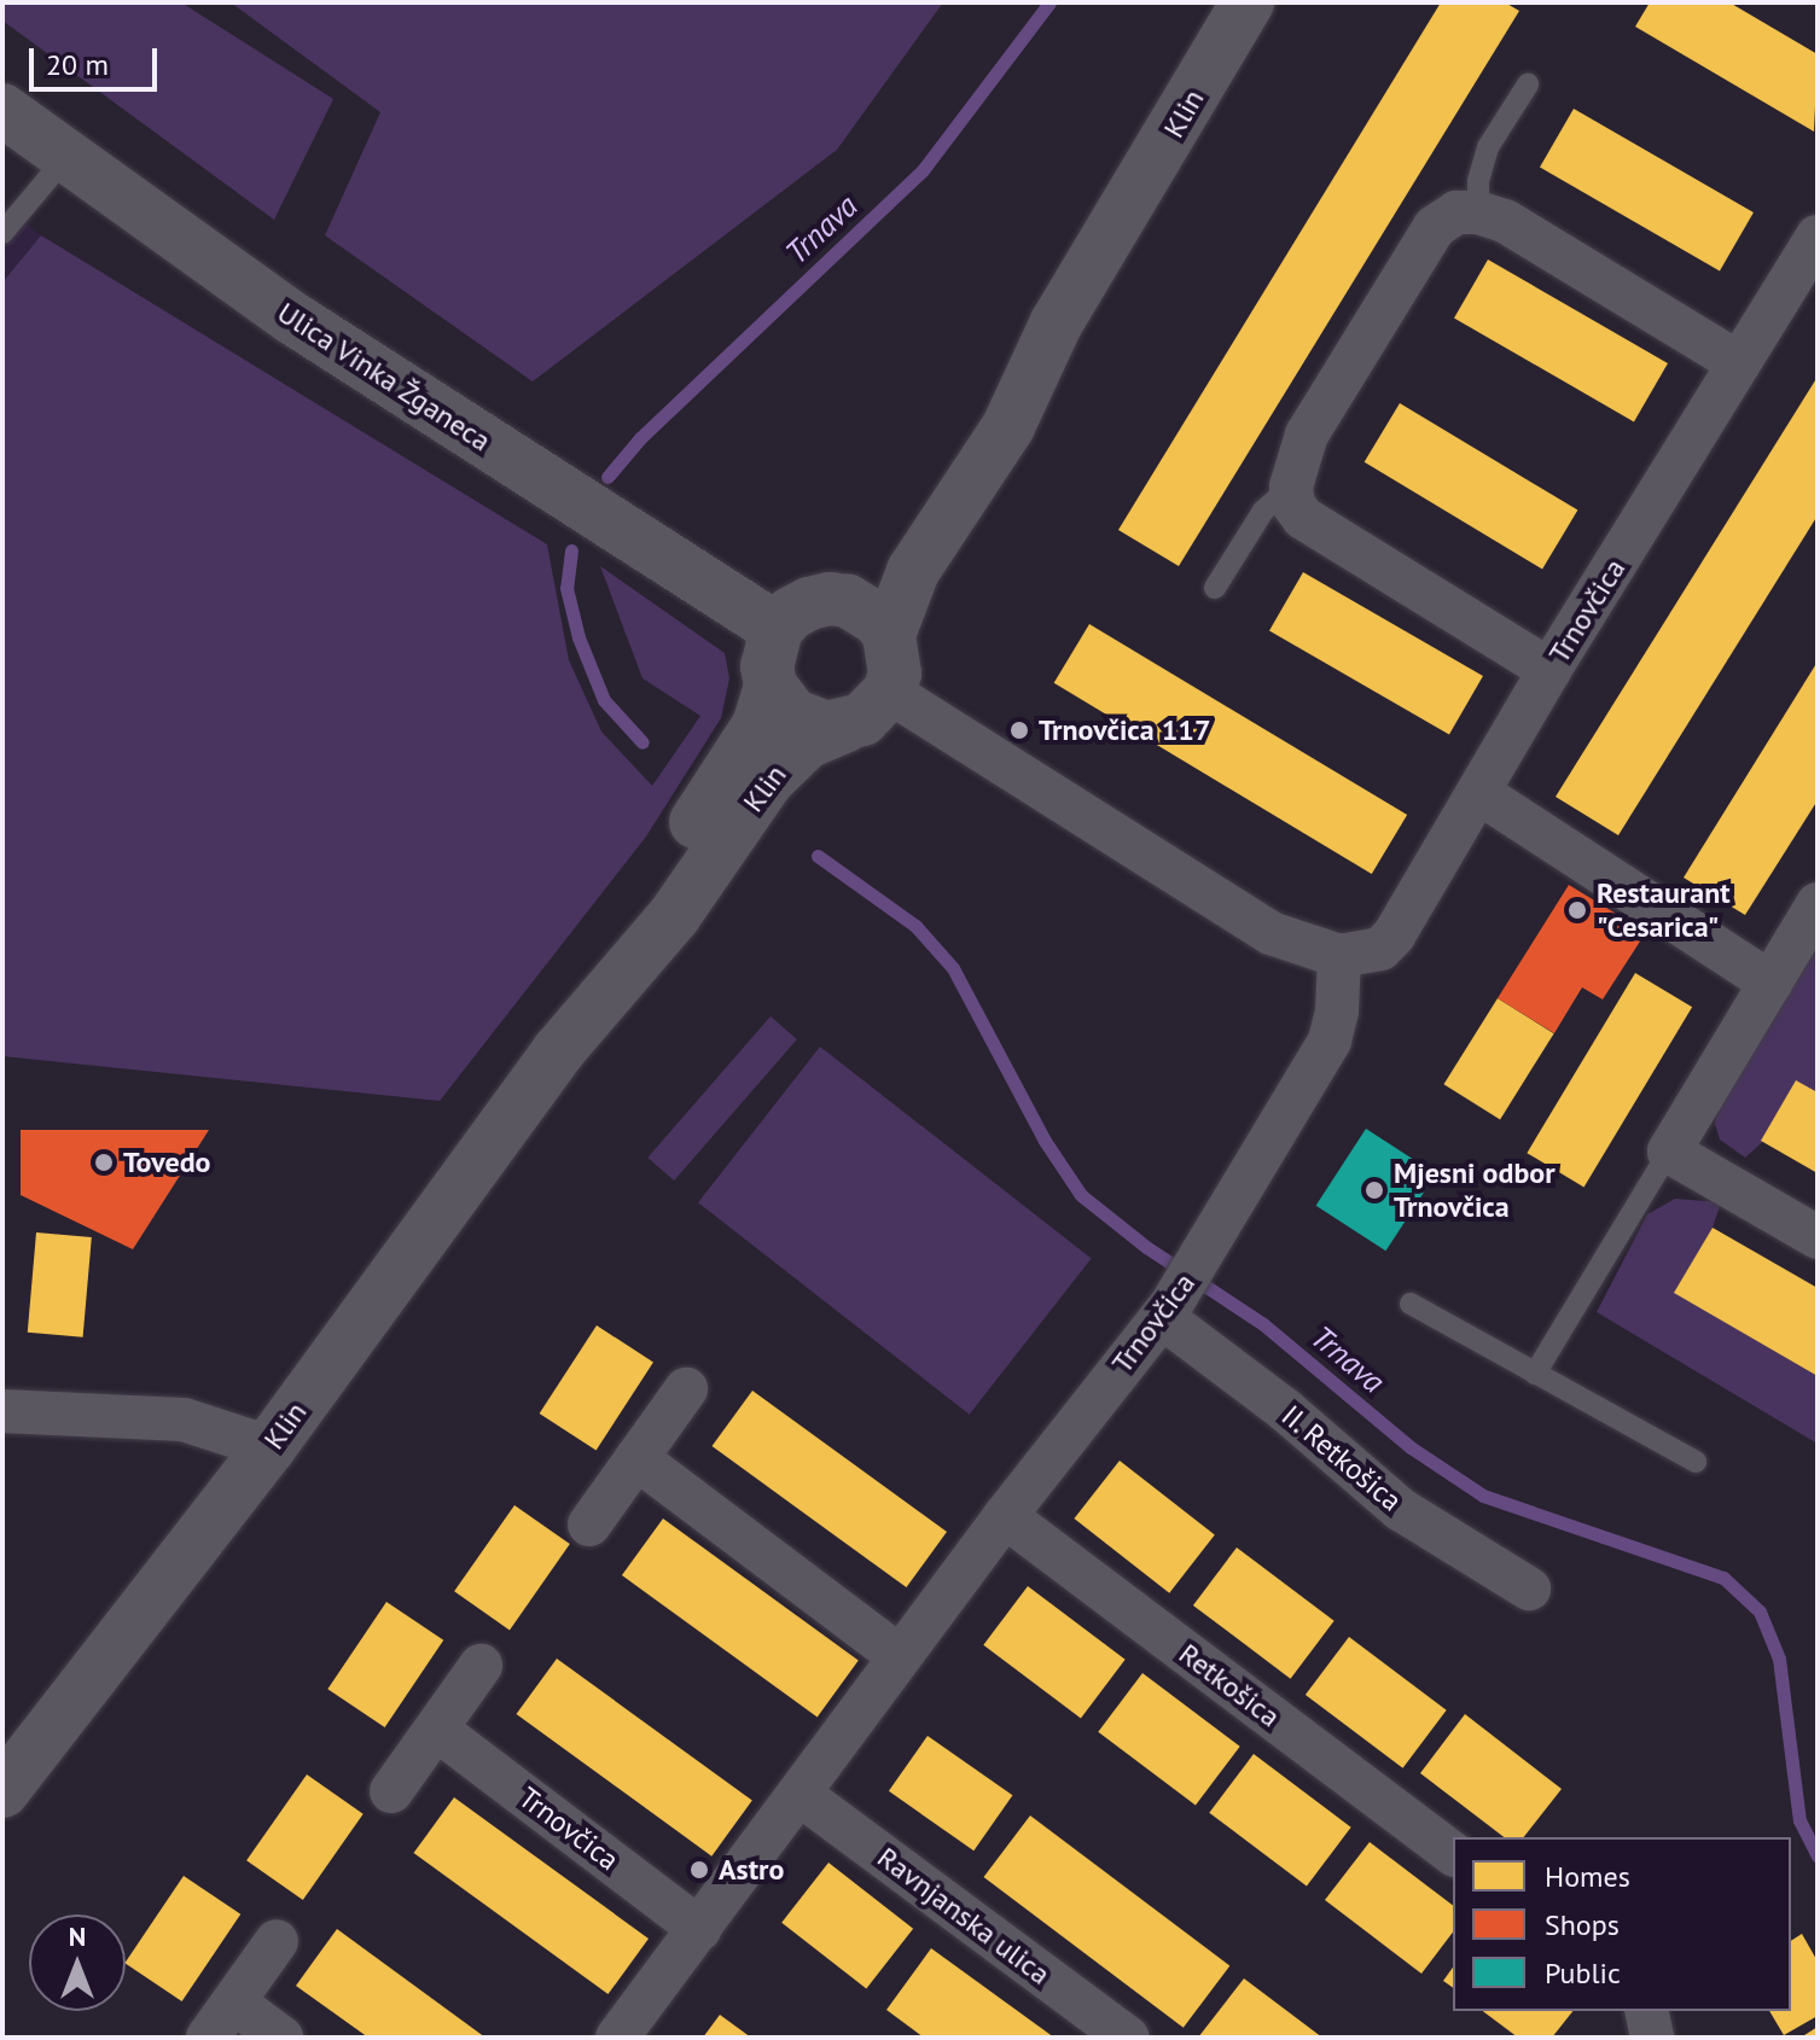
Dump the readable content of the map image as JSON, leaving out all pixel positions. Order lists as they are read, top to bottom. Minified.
{"streets":{"street":["Klin","Ulica Vinka Žganeca","Trnovčica","II. Retkošica","Retkošica","Ravnjanska ulica"]},"crossings":[["Klin","Ulica Vinka Žganeca"],["Trnovčica","II. Retkošica"],["Trnovčica","Retkošica"],["Trnovčica","Ravnjanska ulica"]],"water":["Trnava"],"places":["Trnovčica 117","Restaurant \"Cesarica\"","Tovedo","Mjesni odbor Trnovčica","Astro"],"legend":["Homes","Shops","Public"],"scale_bar":"20 m","north":"top"}
